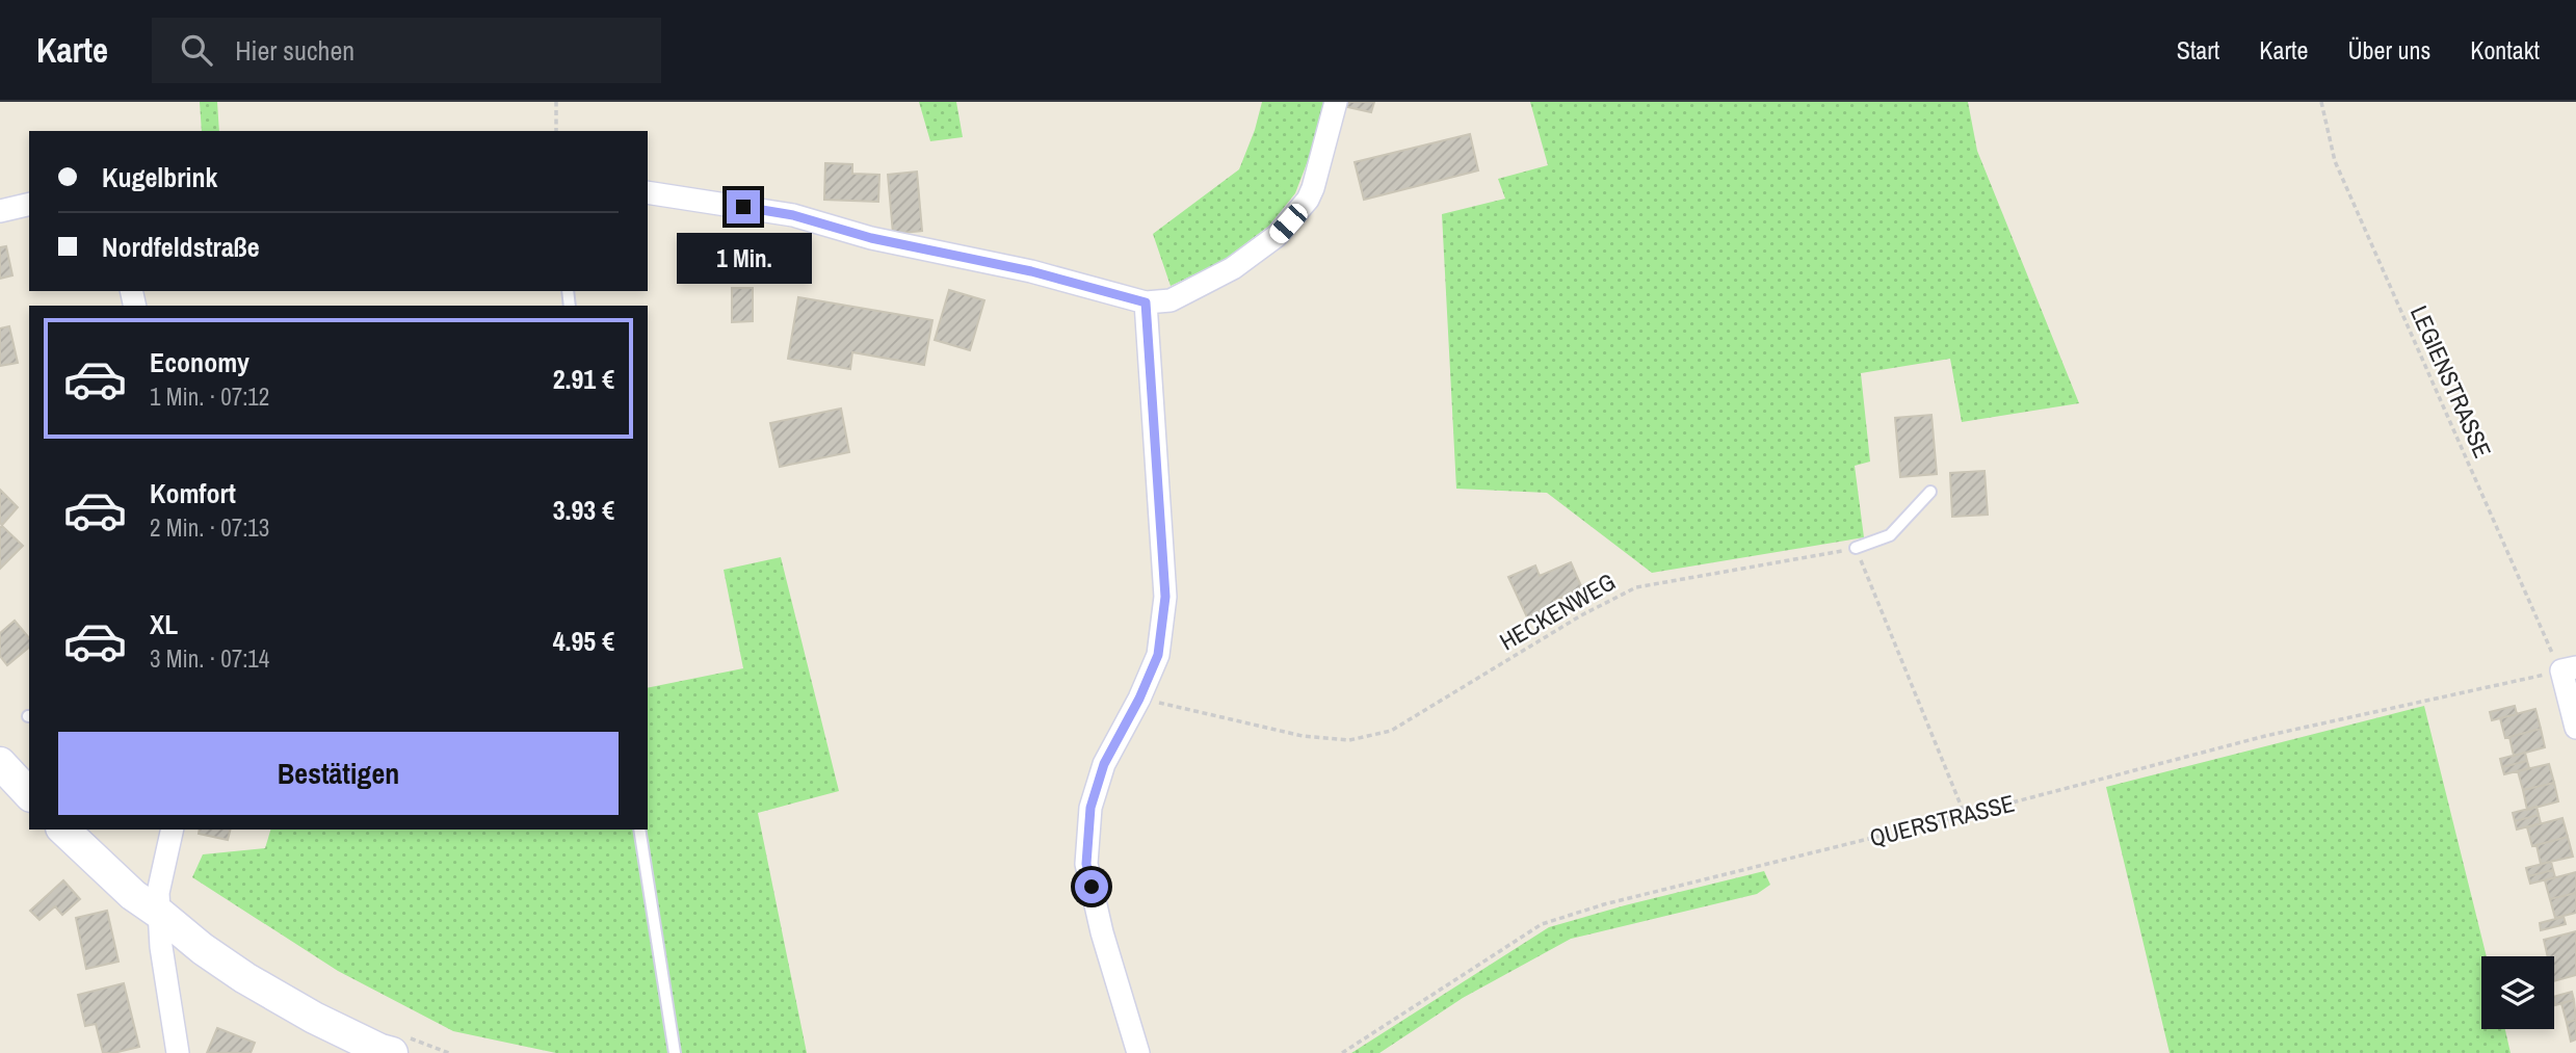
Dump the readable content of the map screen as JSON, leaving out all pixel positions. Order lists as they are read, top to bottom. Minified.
{"streets":{"path":["LEGIENSTRASSE","HECKENWEG","QUERSTRASSE"]},"crossings":[["LEGIENSTRASSE","QUERSTRASSE"]],"page":{"header":"Karte","search":"Hier suchen","nav":["Start","Karte","Über uns","Kontakt"],"banner":["Kugelbrink","Nordfeldstraße"],"bubble":"1 Min.","list":[{"name":"Economy","note":"1 Min. · 07:12","value":"2.91 €"},{"name":"Komfort","note":"2 Min. · 07:13","value":"3.93 €"},{"name":"XL","note":"3 Min. · 07:14","value":"4.95 €"}],"buttons":"Bestätigen"}}
